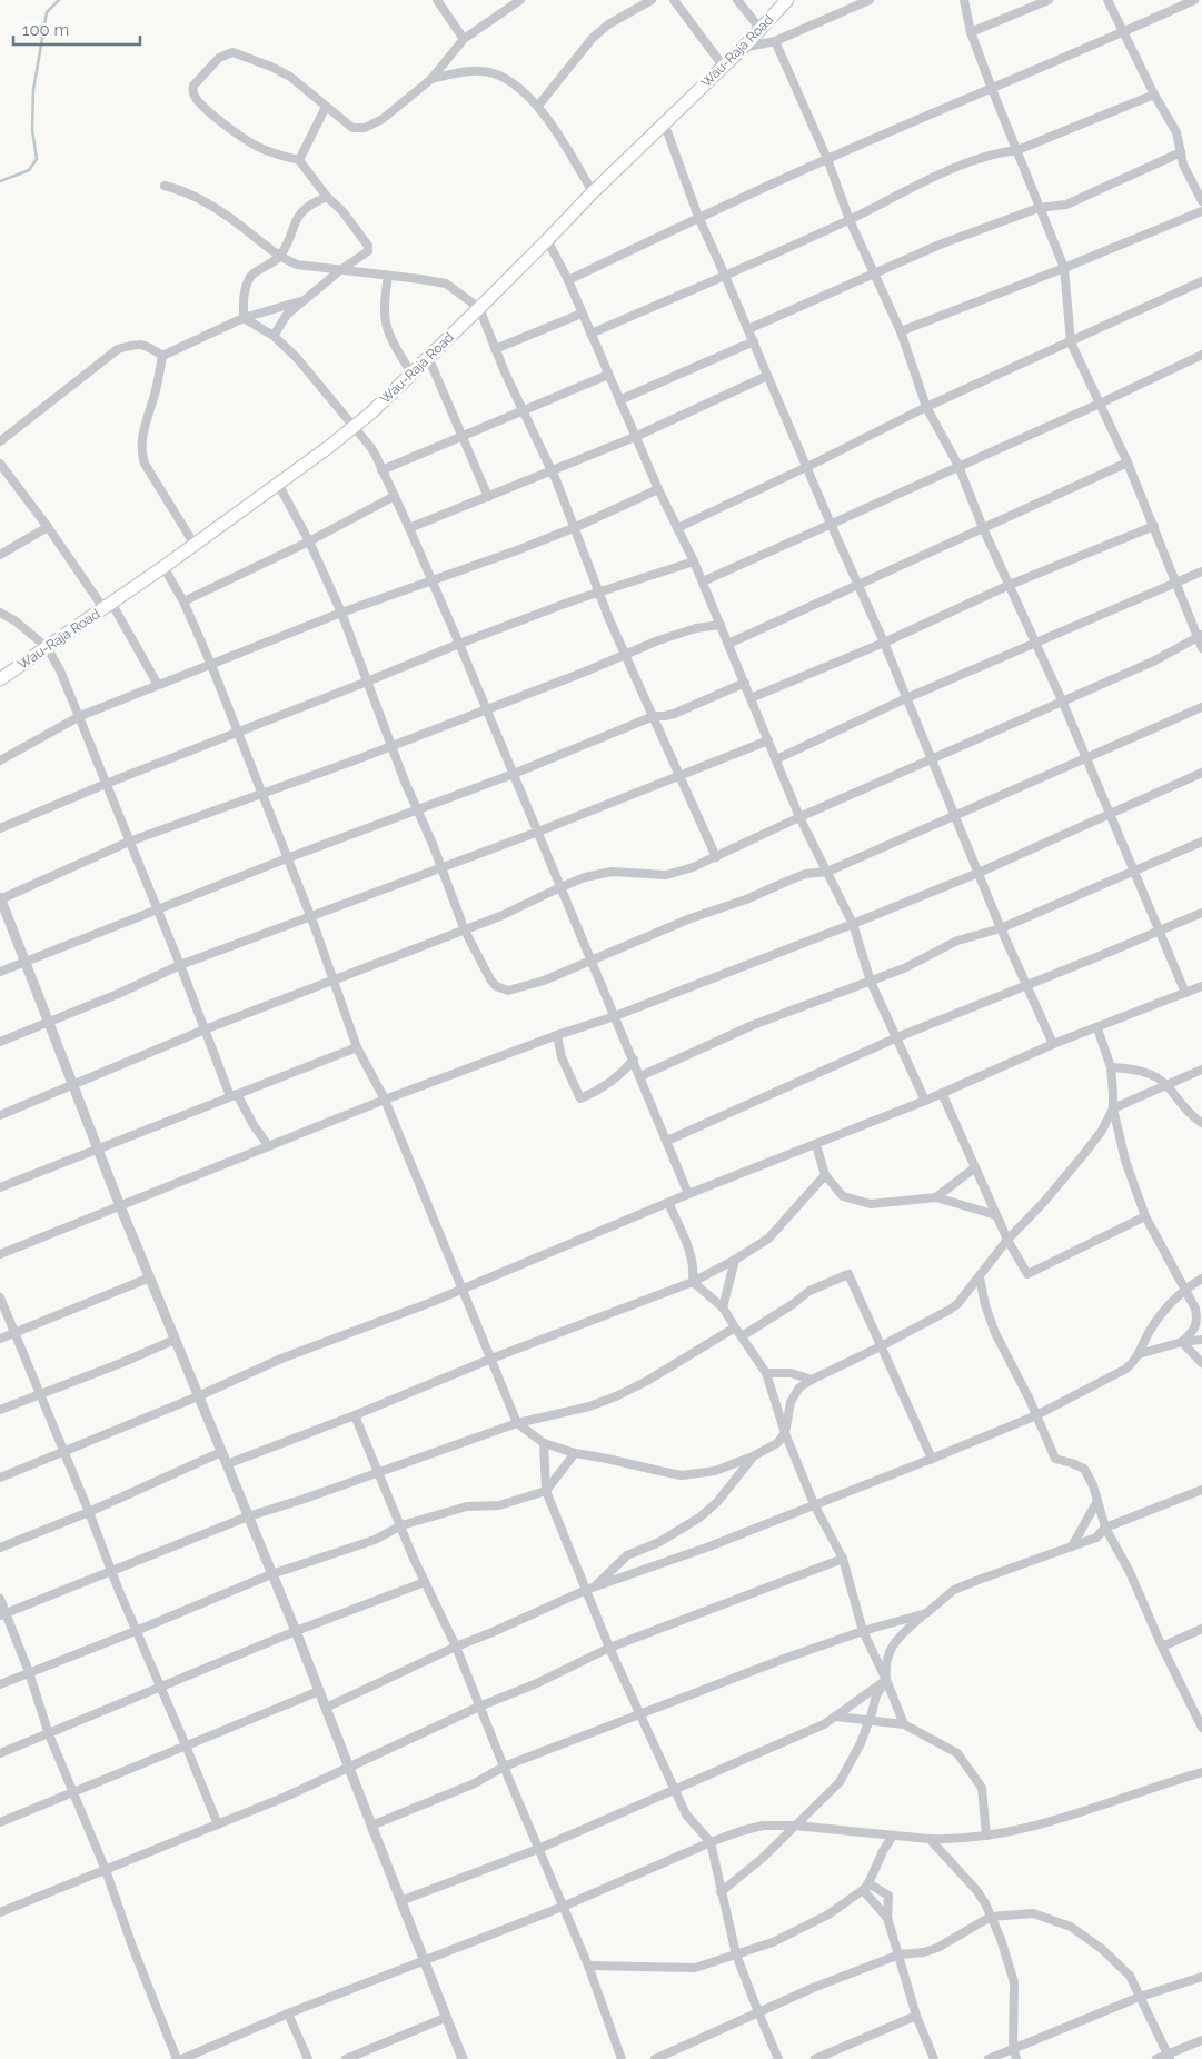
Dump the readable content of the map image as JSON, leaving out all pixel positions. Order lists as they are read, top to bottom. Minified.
{"streets":{"main road":["Wau-Raja Road"]},"scale_bar":"100 m"}
